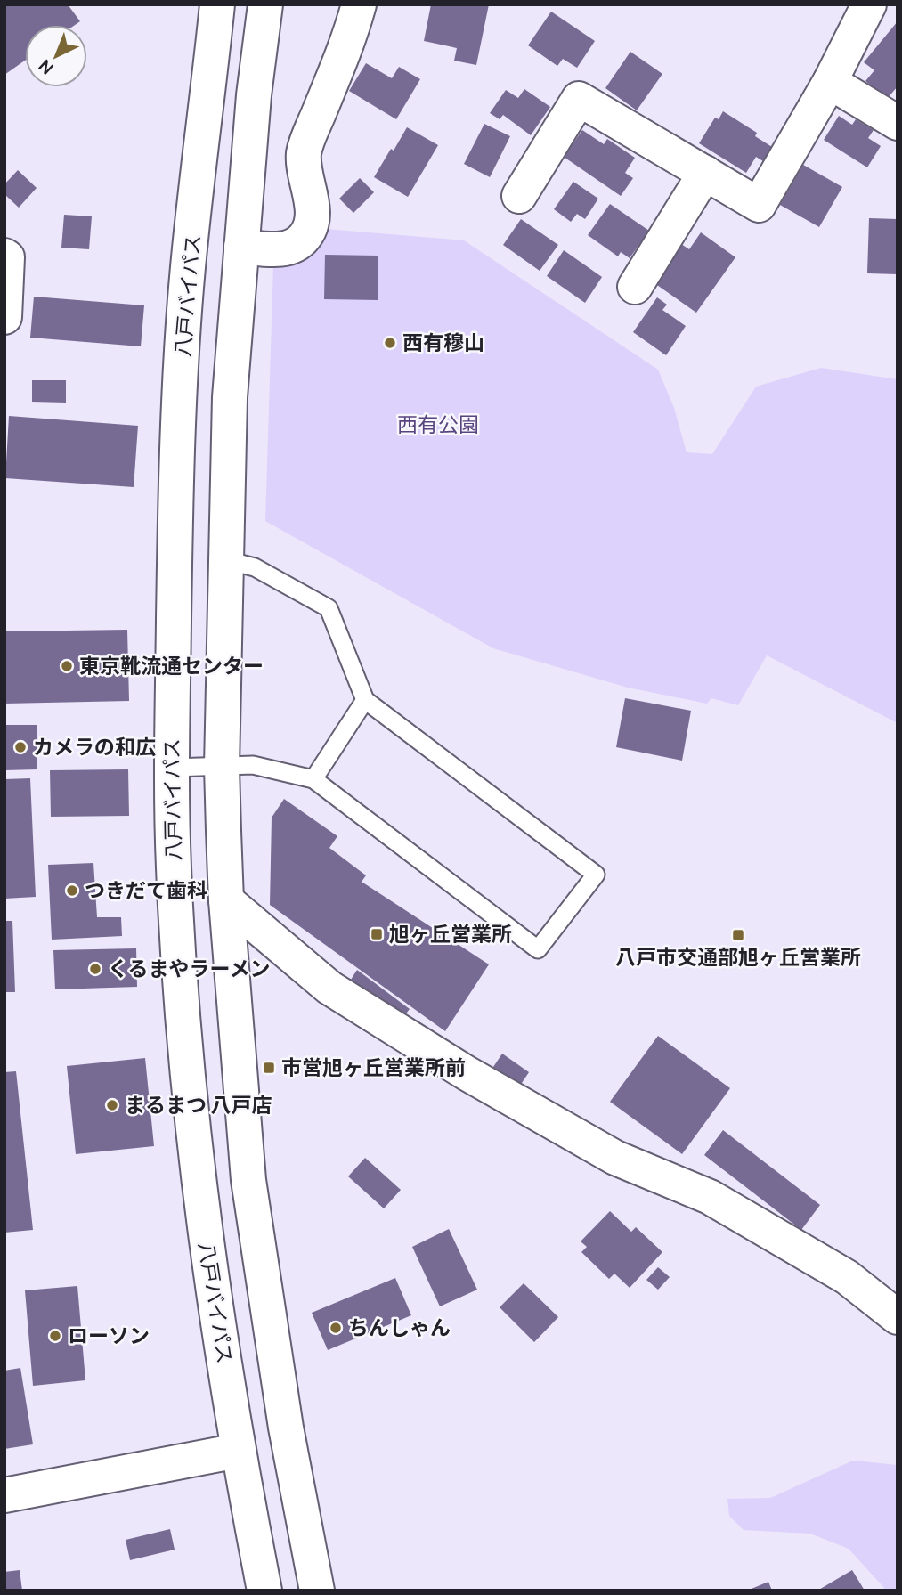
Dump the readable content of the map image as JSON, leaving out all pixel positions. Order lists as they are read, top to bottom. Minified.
{"streets":{"main road":["八戸バイパス"]},"parks":["西有公園"],"places":{"other":["西有穆山","東京靴流通センター","カメラの和広","つきだて歯科","くるまやラーメン","まるまつ 八戸店","ちんしゃん","ローソン"],"transit":["旭ヶ丘営業所","八戸市交通部旭ヶ丘営業所","市営旭ヶ丘営業所前"]},"north":"bottom left"}
